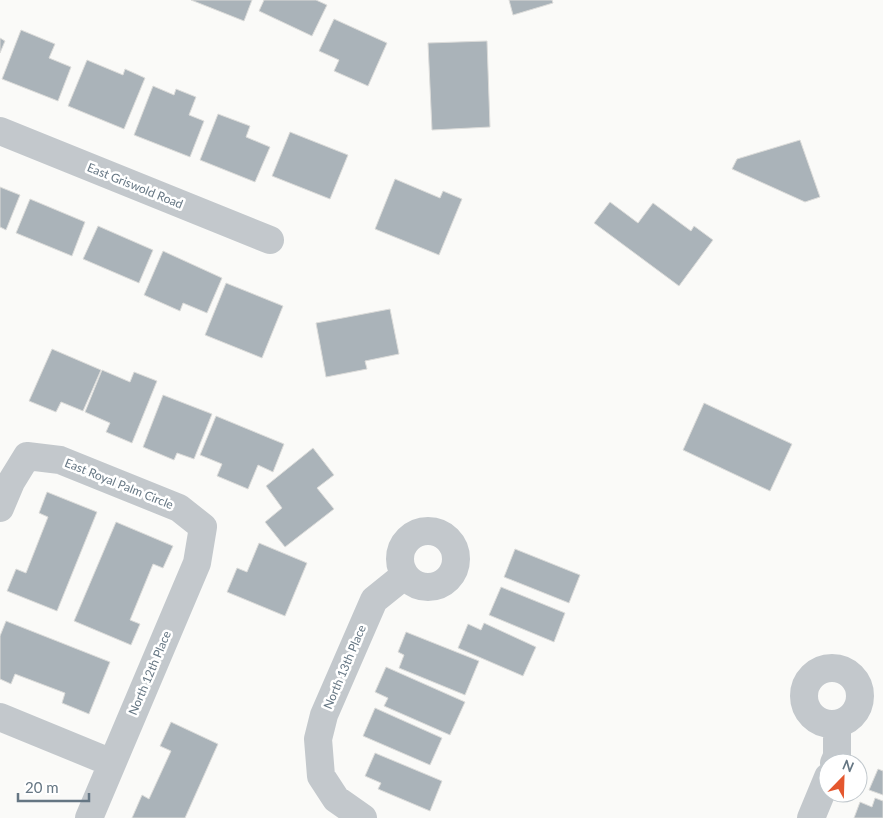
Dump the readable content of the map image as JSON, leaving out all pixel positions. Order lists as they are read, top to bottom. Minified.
{"streets":{"street":["East Griswold Road","East Royal Palm Circle","North 13th Place","North 12th Place"]},"crossings":[["East Royal Palm Circle","North 12th Place"]],"scale_bar":"20 m","north":"top right"}
